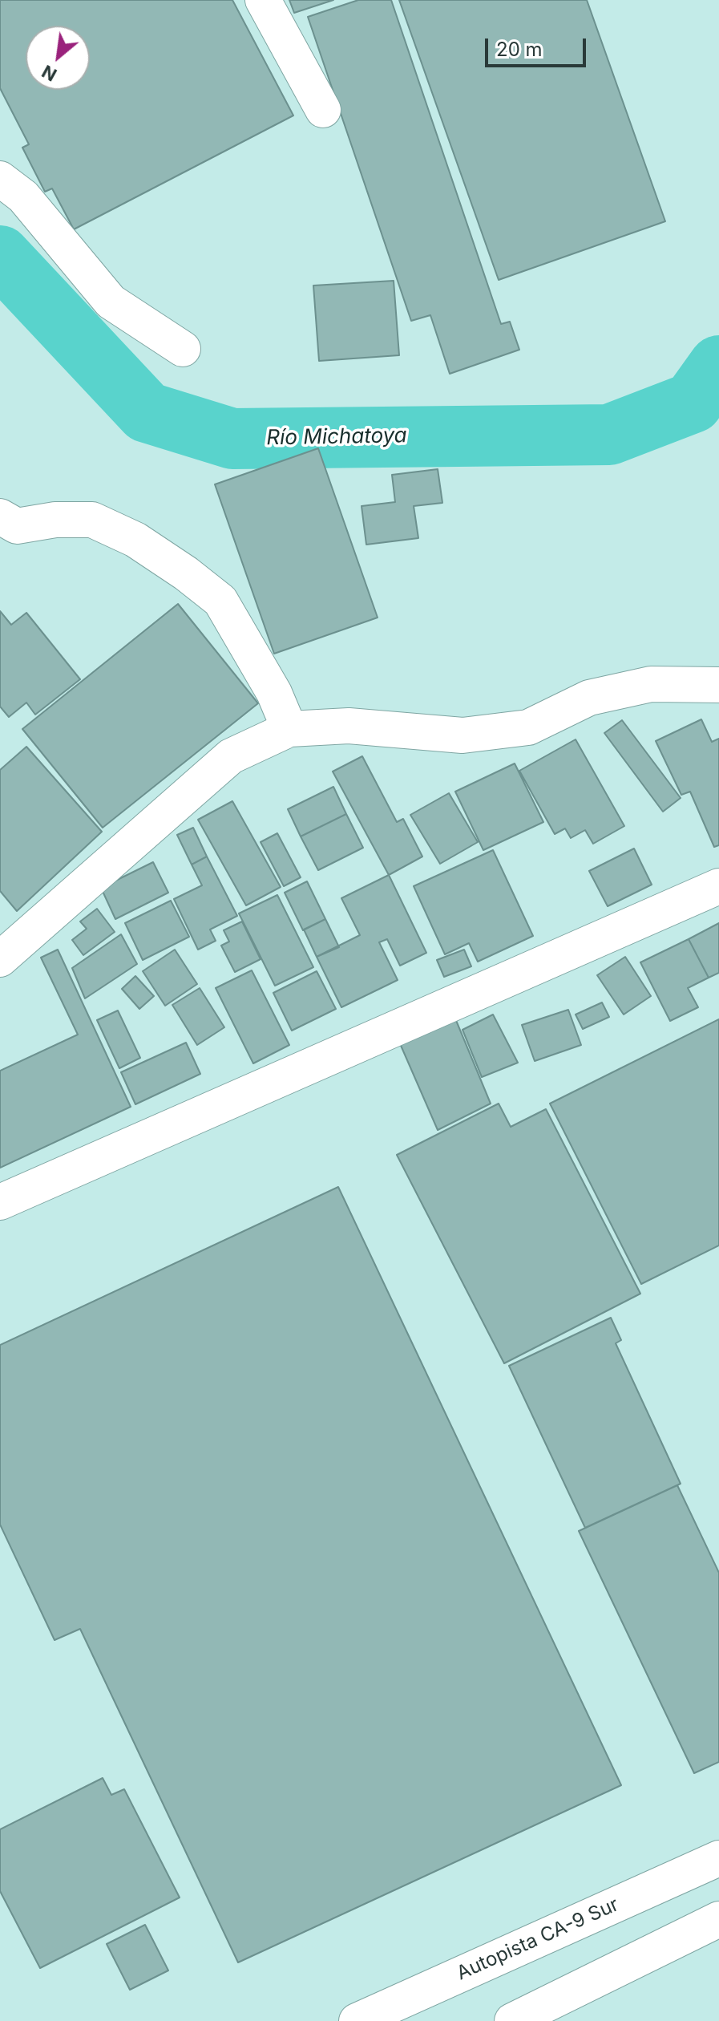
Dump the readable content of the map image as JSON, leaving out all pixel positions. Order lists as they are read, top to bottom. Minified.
{"streets":{"main road":["Autopista CA-9 Sur"]},"water":["Río Michatoya"],"scale_bar":"20 m","north":"bottom left"}
